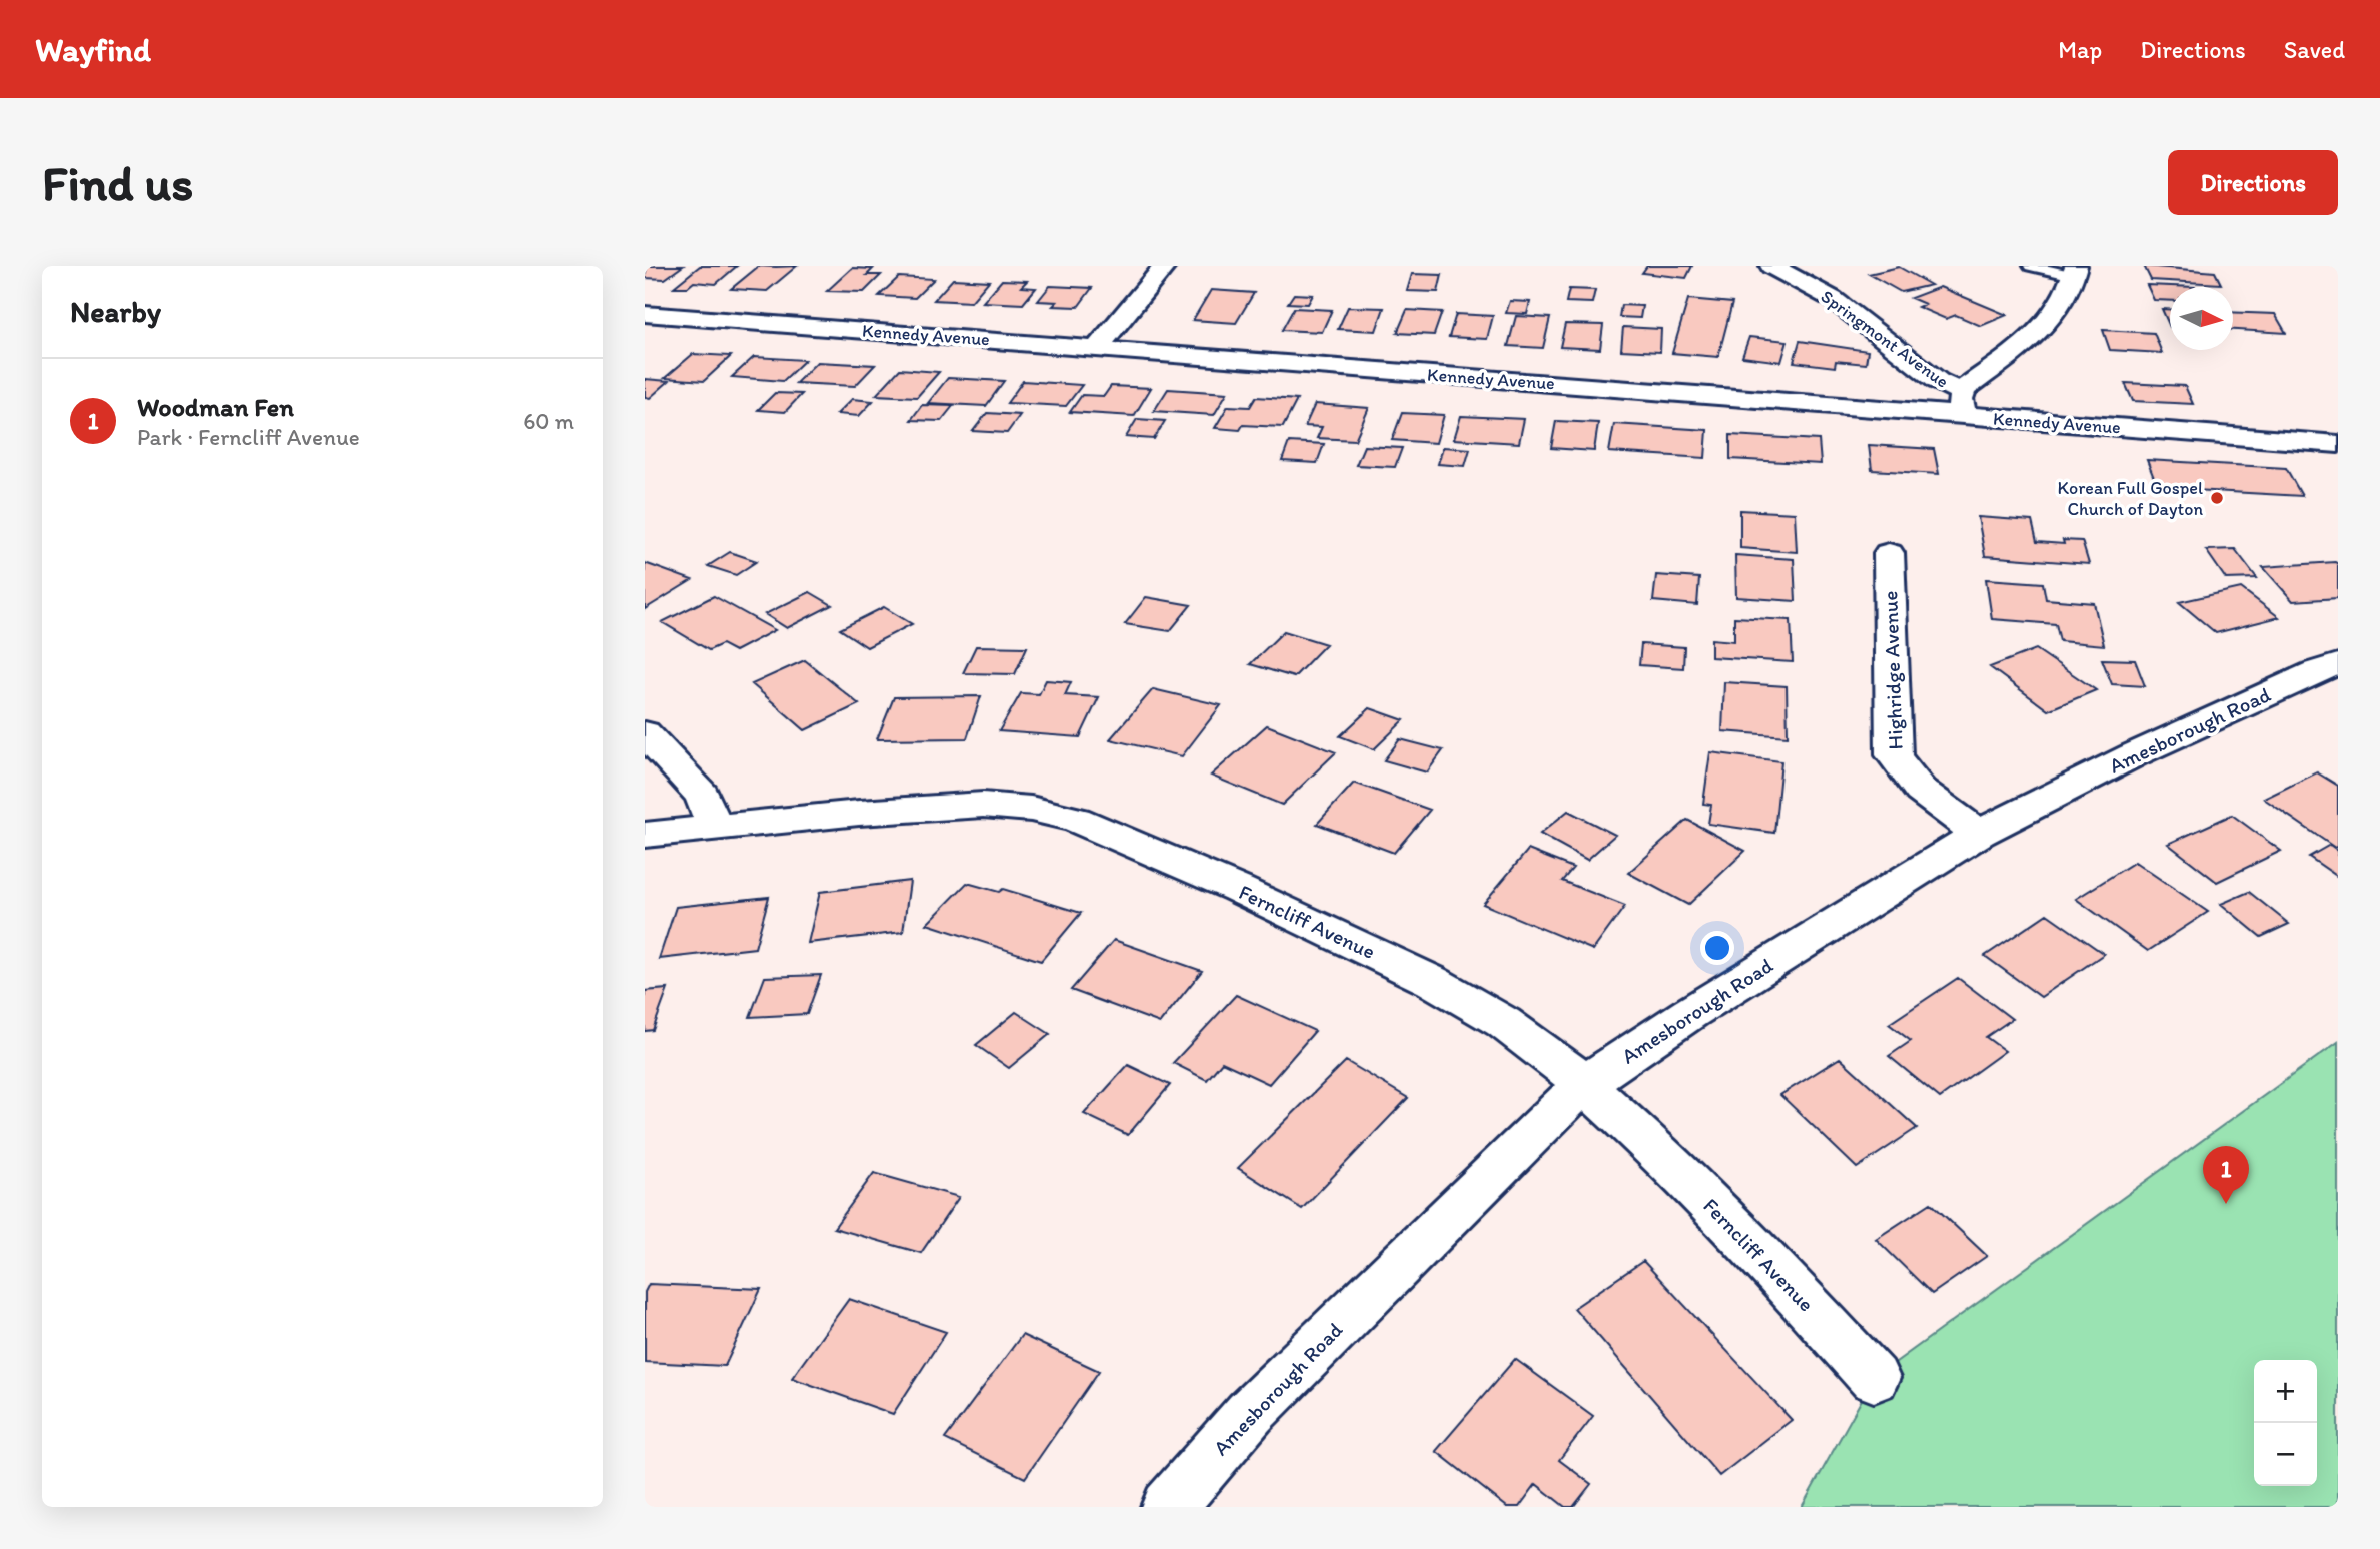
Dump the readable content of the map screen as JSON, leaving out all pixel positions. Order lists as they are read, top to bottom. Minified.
{"streets":{"street":["Kennedy Avenue","Springmont Avenue","Highridge Avenue","Amesborough Road","Ferncliff Avenue"]},"crossings":[["Kennedy Avenue","Springmont Avenue"],["Highridge Avenue","Amesborough Road"],["Amesborough Road","Ferncliff Avenue"]],"places":["Korean Full Gospel Church of Dayton"],"north":"right","page":{"header":"Wayfind","nav":["Map","Directions","Saved"],"buttons":"Directions","title":"Find us","heading":"Nearby","list":[{"mark":"1","name":"Woodman Fen","note":"Park · Ferncliff Avenue","value":"60 m"}],"pins":"1","map_buttons":["+","−"]}}
